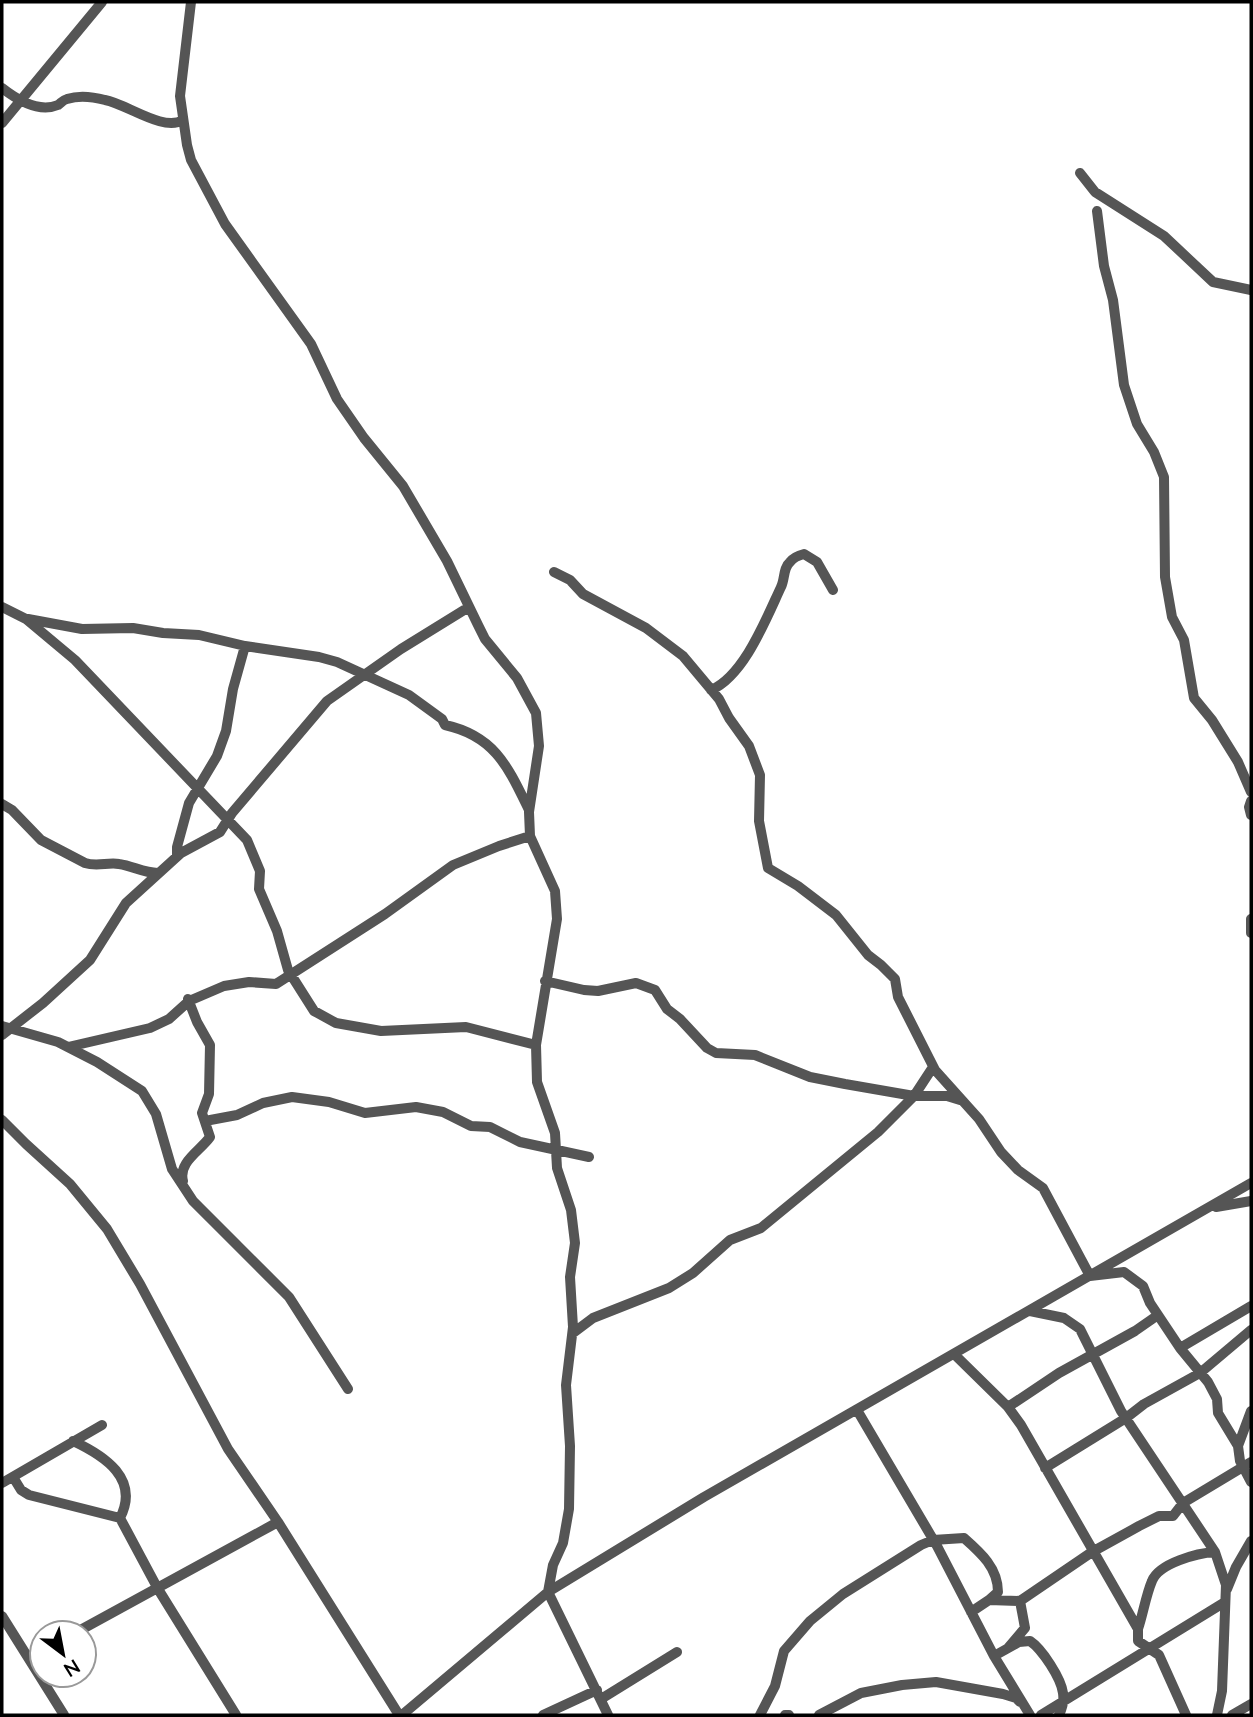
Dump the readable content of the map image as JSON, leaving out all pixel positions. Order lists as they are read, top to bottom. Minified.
{"north":"bottom right"}
